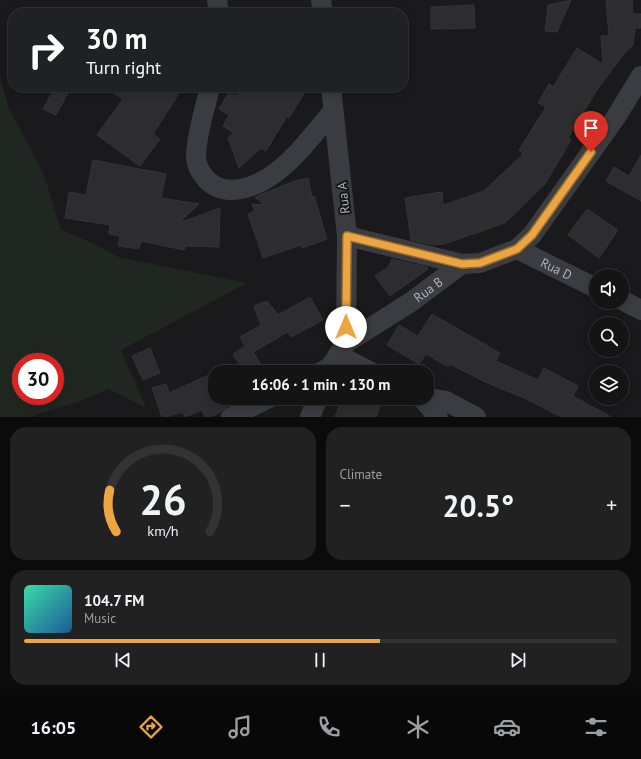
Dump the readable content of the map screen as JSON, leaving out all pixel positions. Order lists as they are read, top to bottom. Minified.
{"streets":{"street":["Rua A","Rua D","Rua B"]},"crossings":[["Rua A","Rua B"]],"page":{"turn":["30 m","Turn right"],"limit":"30","trip":"16:06 · 1 min · 130 m","tile":"Climate","heat":["−","20.5°","+"],"song":["104.7 FM","Music"],"tabs":"16:05","gauge":["26","km/h"]}}
